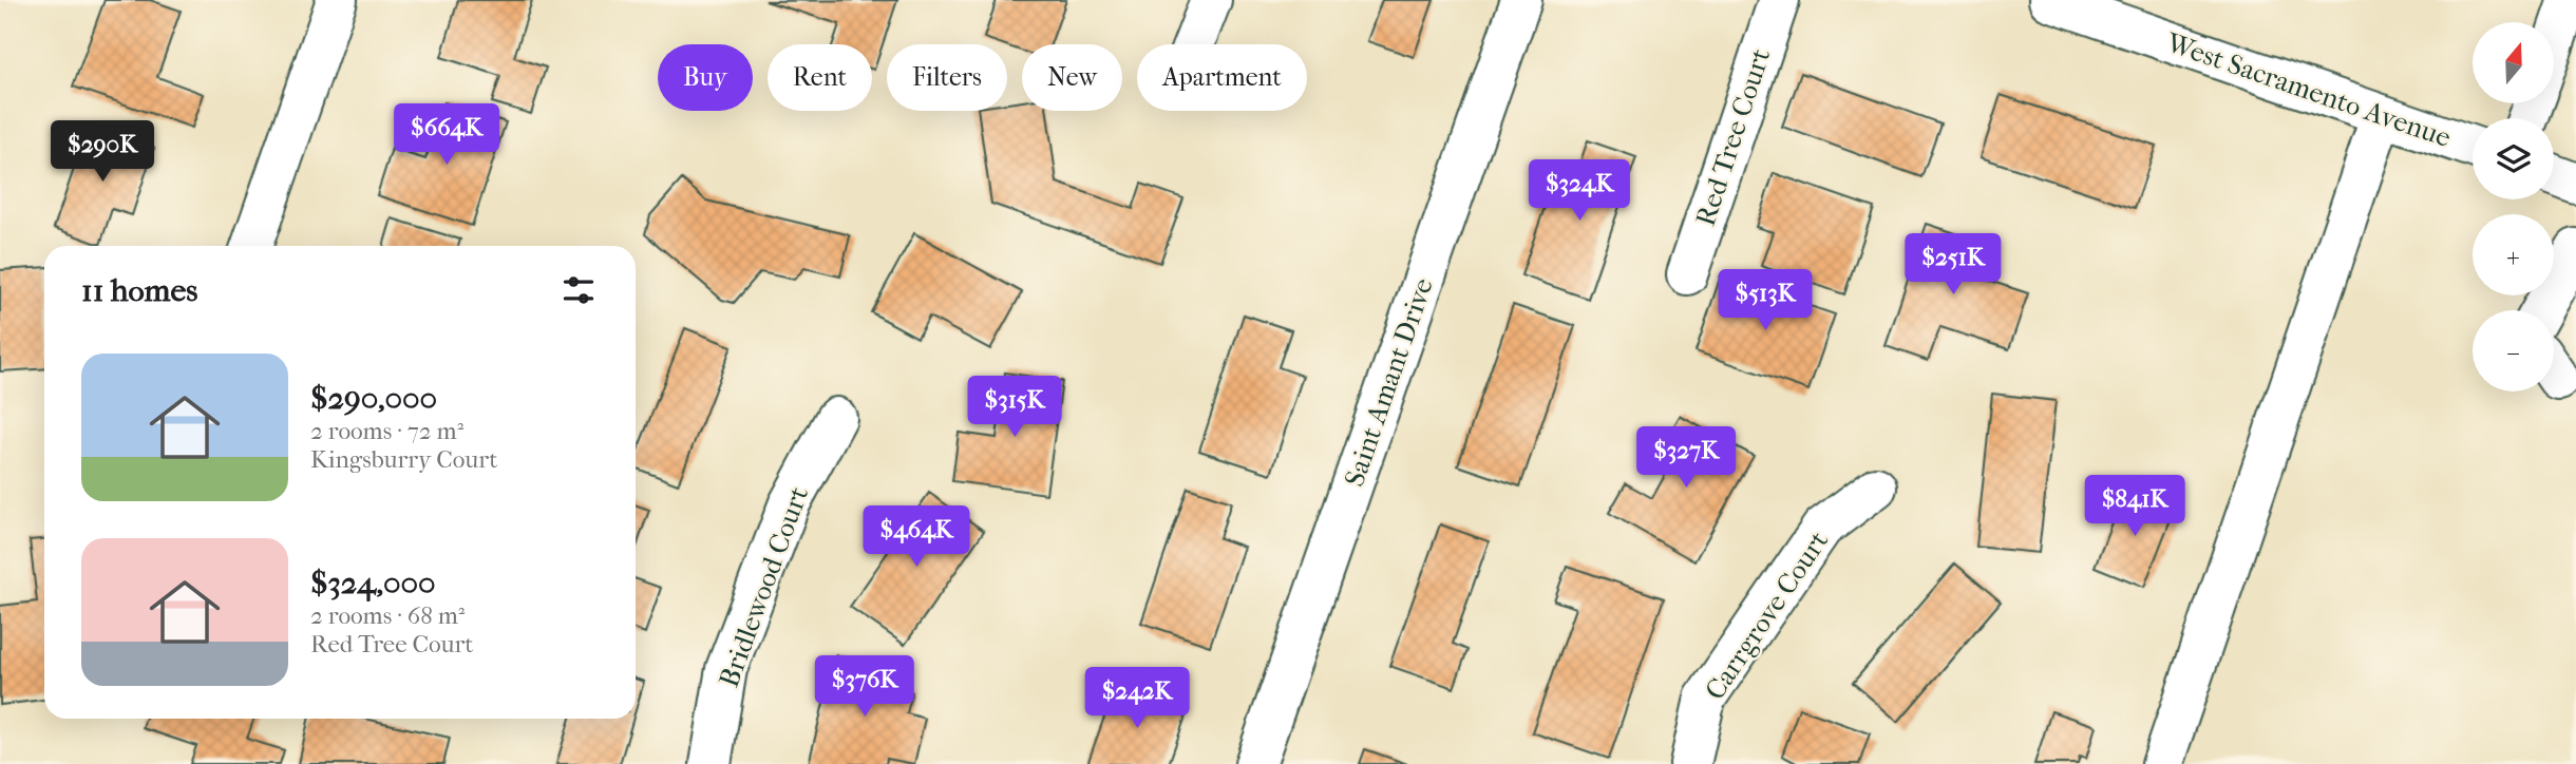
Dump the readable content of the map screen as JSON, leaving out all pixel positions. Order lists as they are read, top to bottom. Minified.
{"streets":{"street":["West Sacramento Avenue","Red Tree Court","Saint Amant Drive","Bridlewood Court","Carrgrove Court"]},"north":"top","page":{"map_buttons":["+","−"],"chip":["Buy","Rent","Filters","New","Apartment"],"price":["$664K","$290K","$324K","$251K","$513K","$315K","$327K","$841K","$464K","$376K","$242K"],"heading":"11 homes","list":[{"name":"$290,000","note":"2 rooms · 72 m² · Kingsburry Court"},{"name":"$324,000","note":"2 rooms · 68 m² · Red Tree Court"}]}}
